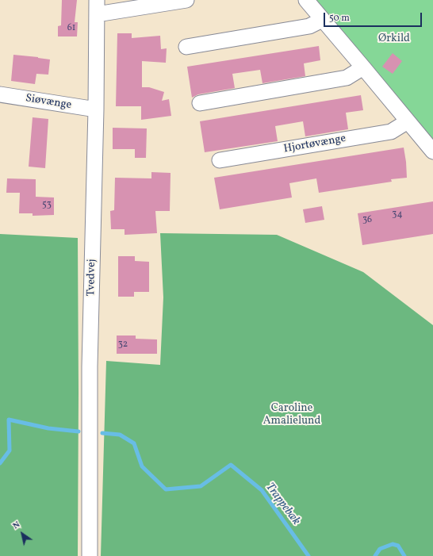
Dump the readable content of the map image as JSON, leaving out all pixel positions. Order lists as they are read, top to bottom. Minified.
{"streets":{"street":["Siøvænge","Hjortøvænge","Tvedvej"]},"crossings":[["Siøvænge","Tvedvej"]],"water":["Trappebæk"],"parks":["Ørkild","Caroline Amalielund"],"house_numbers":["61","53","34","36","32"],"scale_bar":"50 m","north":"top left"}
